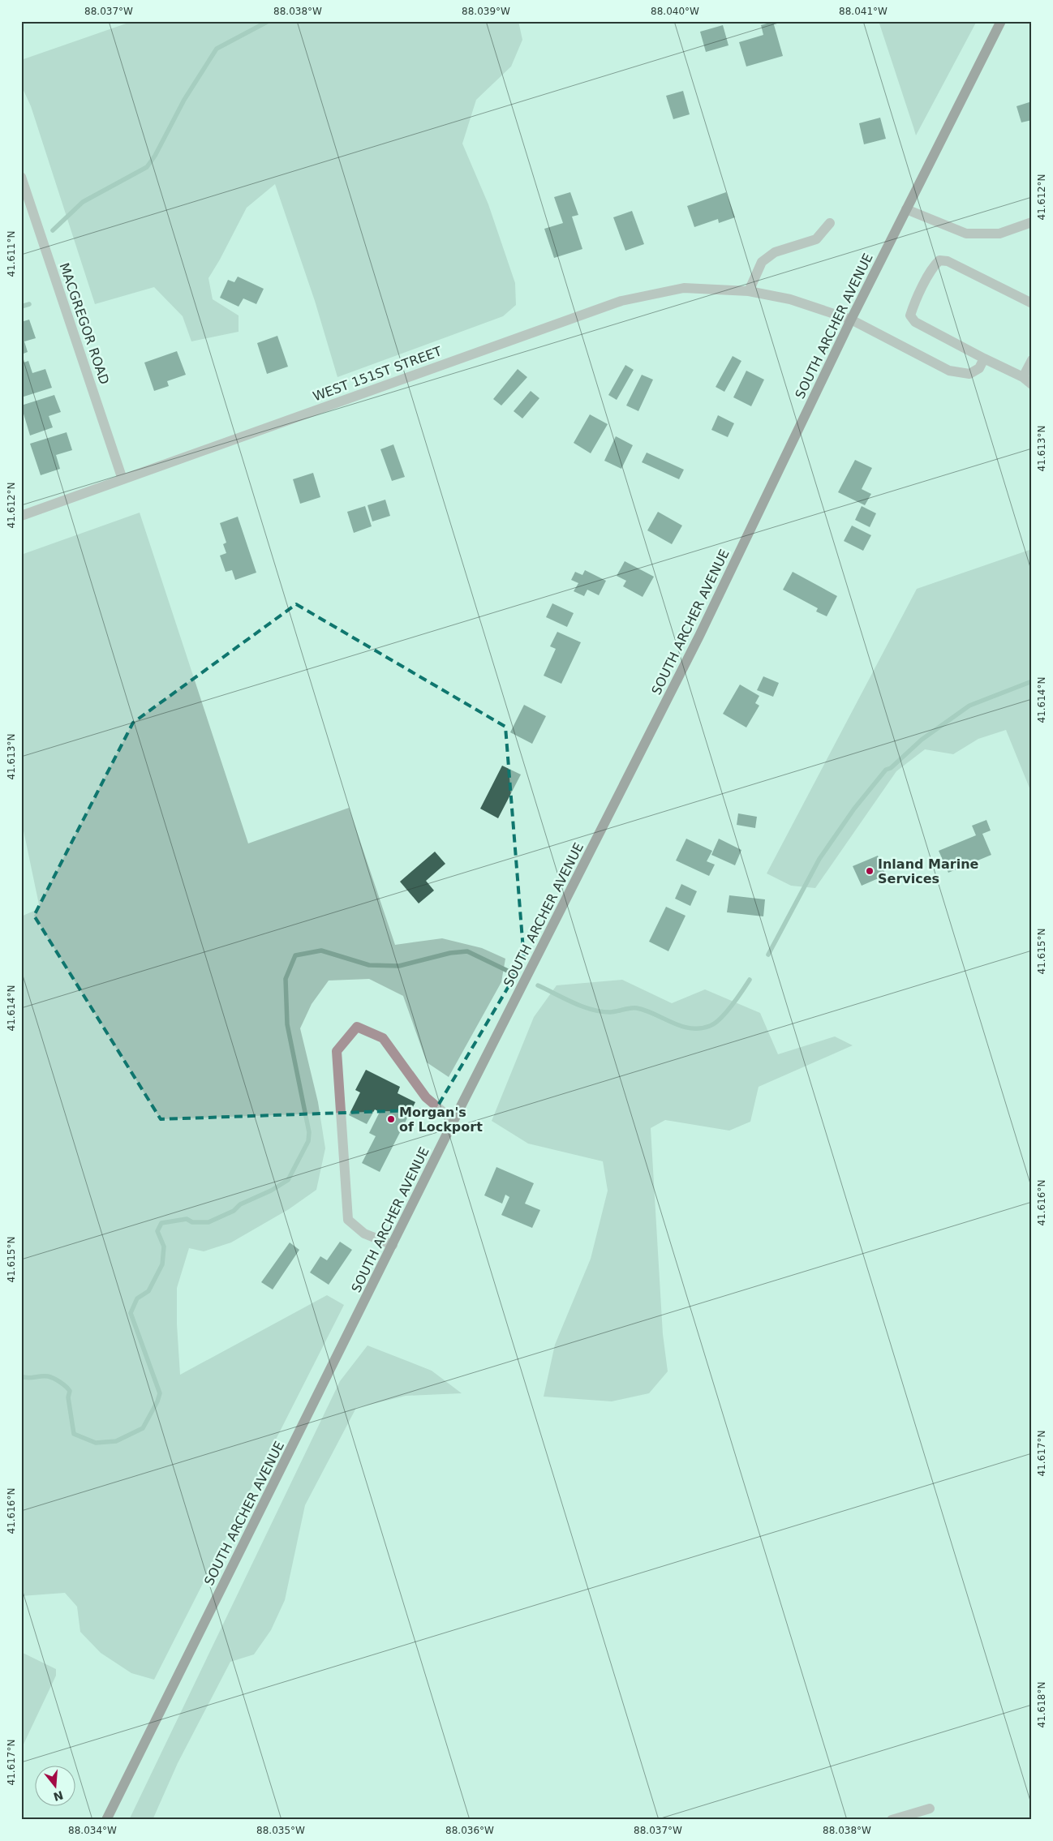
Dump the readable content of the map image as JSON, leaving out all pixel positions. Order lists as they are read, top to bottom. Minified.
{"streets":{"main road":["SOUTH ARCHER AVENUE"],"street":["MACGREGOR ROAD","WEST 151ST STREET"]},"crossings":[["MACGREGOR ROAD","WEST 151ST STREET"],["SOUTH ARCHER AVENUE","WEST 151ST STREET"]],"places":["Inland Marine Services","Morgan's of Lockport"],"north":"bottom","coordinates":["88.037°W","88.038°W","88.039°W","88.040°W","88.041°W","41.612°N","41.611°N","41.613°N","41.614°N","41.615°N","41.616°N","41.617°N","41.618°N","88.034°W","88.035°W","88.036°W"]}
